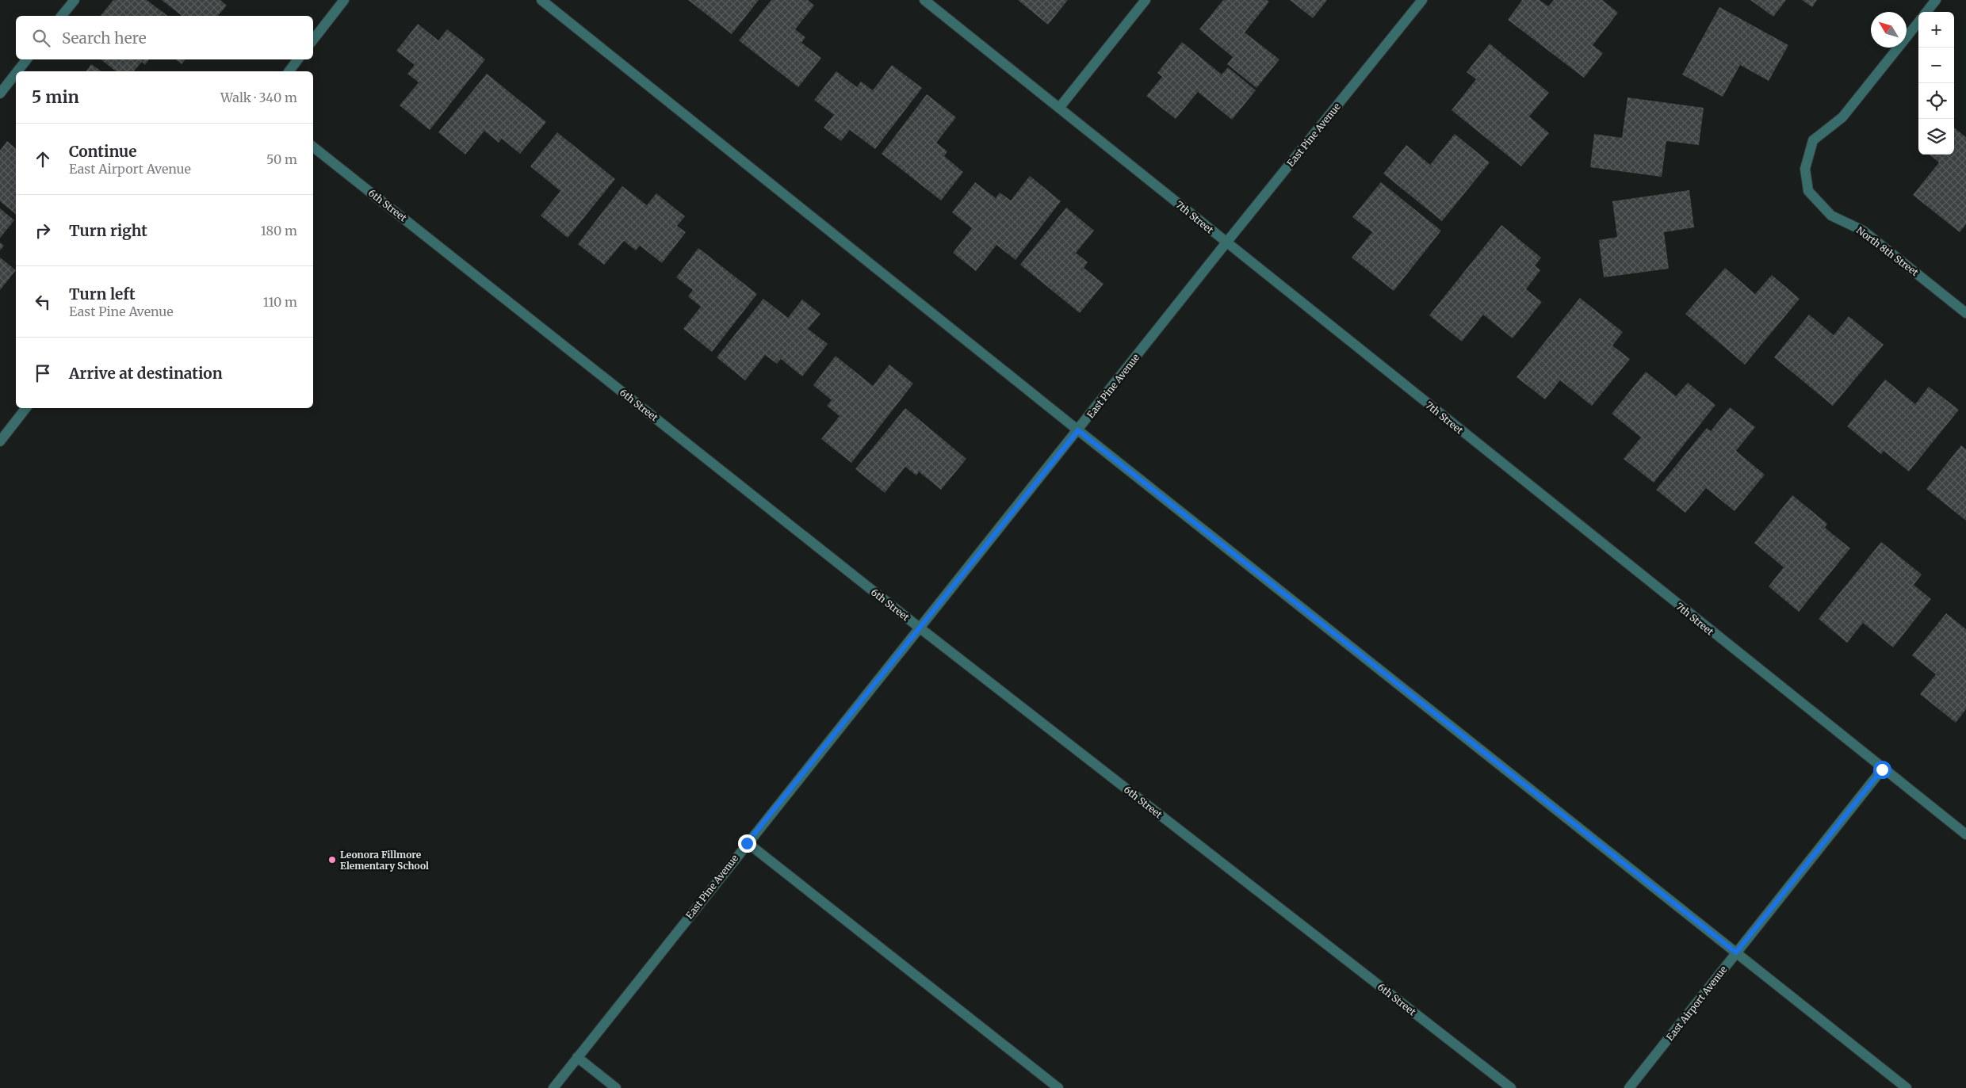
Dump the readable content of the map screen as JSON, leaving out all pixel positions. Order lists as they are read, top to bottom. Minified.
{"streets":{"street":["East Pine Avenue","6th Street","7th Street","North 8th Street","East Airport Avenue"]},"crossings":[["East Pine Avenue","6th Street"],["East Pine Avenue","7th Street"],["7th Street","East Airport Avenue"]],"places":["Leonora Fillmore Elementary School"],"north":"top left","page":{"map_buttons":["+","−"],"search":"Search here","heading":["5 min","Walk · 340 m"],"list":[["Continue","East Airport Avenue","50 m"],["Turn right","180 m"],["Turn left","East Pine Avenue","110 m"],"Arrive at destination"]}}
